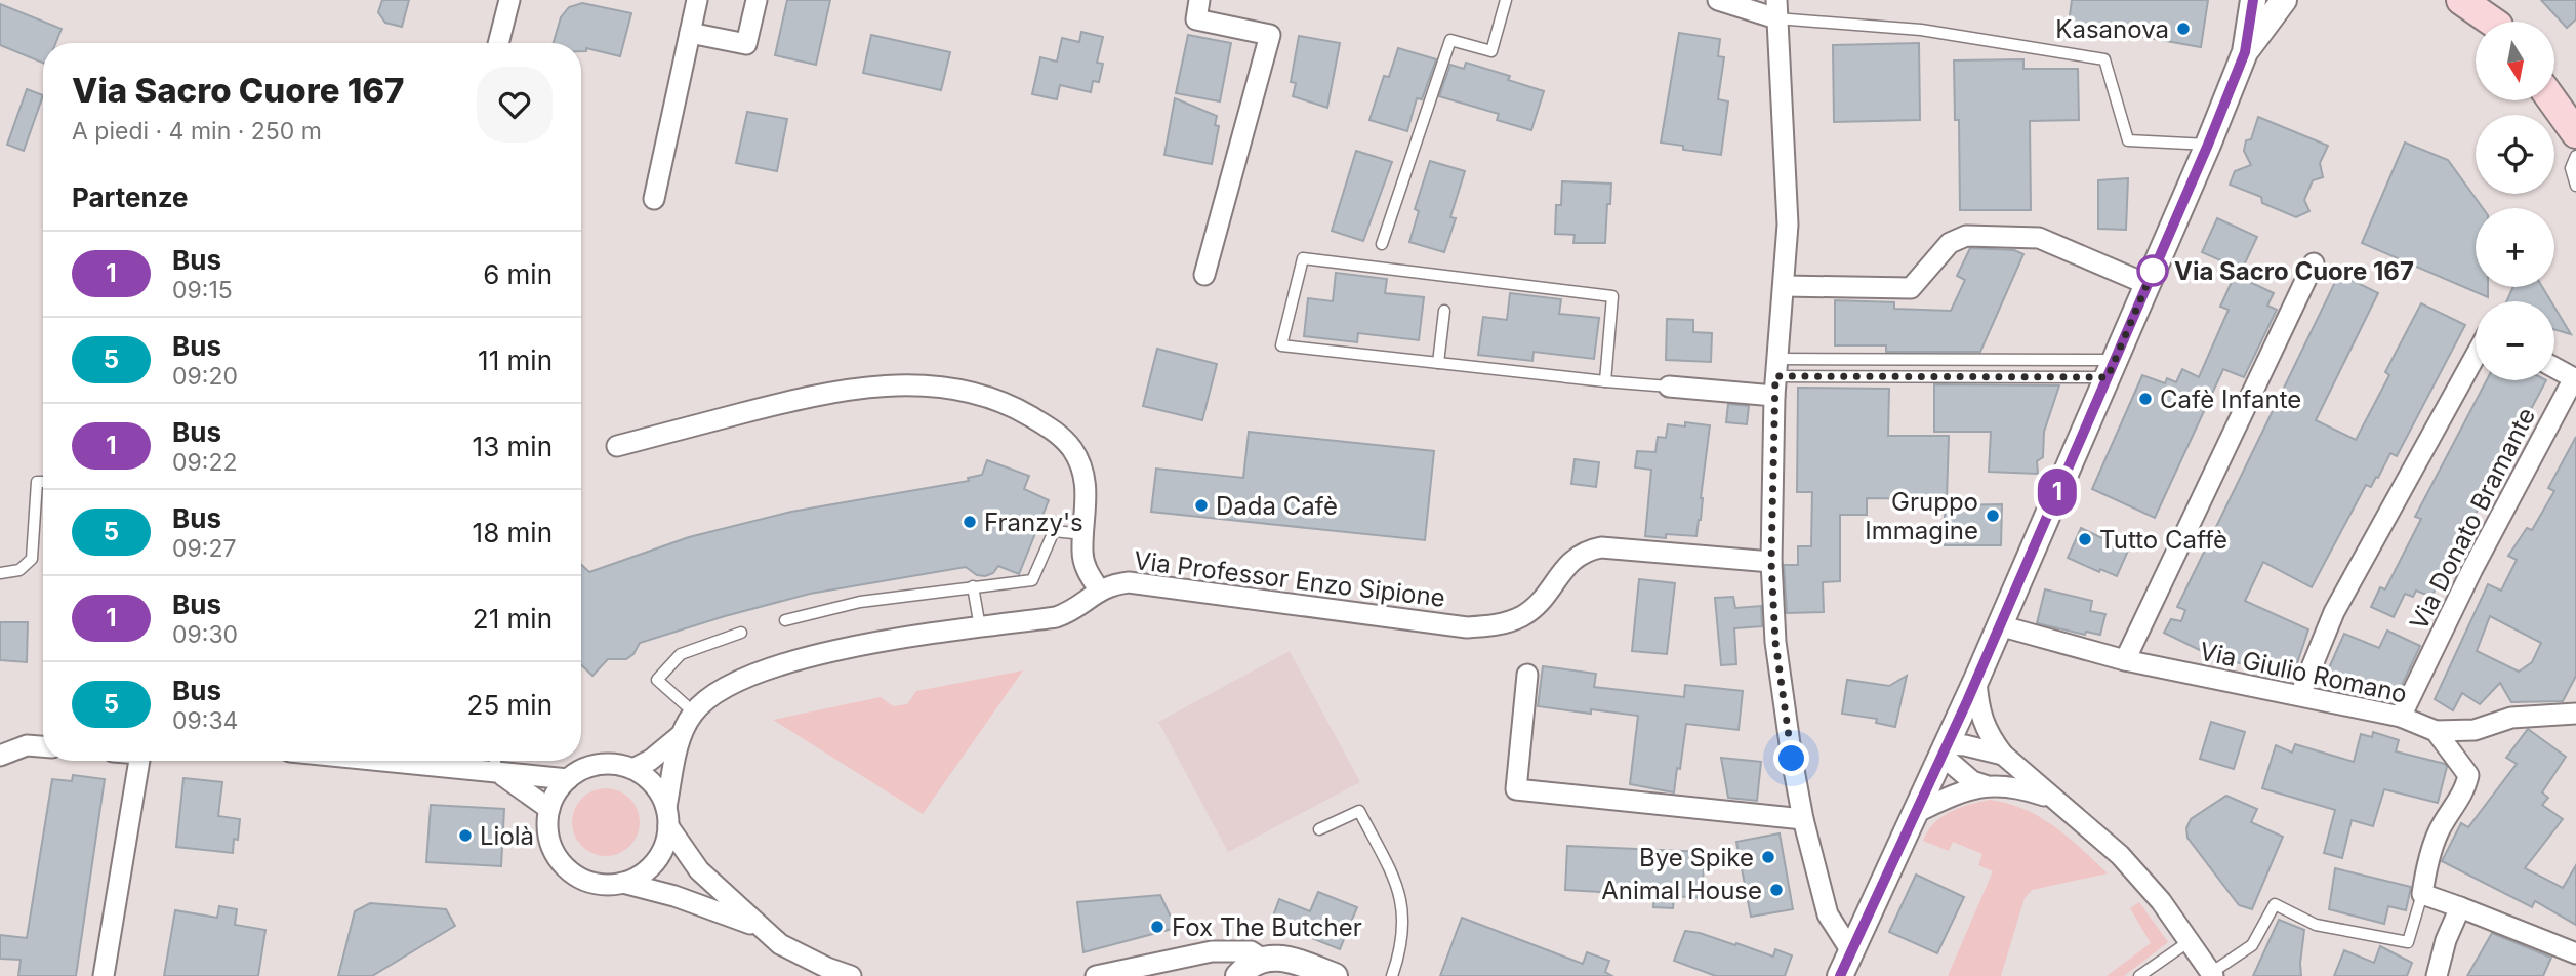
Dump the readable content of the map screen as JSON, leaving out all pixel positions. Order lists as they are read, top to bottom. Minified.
{"streets":{"street":["Via Donato Bramante","Via Professor Enzo Sipione","Via Giulio Romano"]},"crossings":[["Via Donato Bramante","Via Giulio Romano"]],"places":["Kasanova","Via Sacro Cuore 167","Cafè Infante","Dada Cafè","Gruppo Immagine","Franzy's","Tutto Caffè","Liolà","Bye Spike","Animal House","Fox The Butcher"],"lines":["bus line 1"],"north":"bottom","page":{"on_map":"1","map_buttons":["+","−"],"heading":[["Via Sacro Cuore 167","A piedi · 4 min · 250 m"],"Partenze"],"list":[{"mark":"1","name":"Bus","note":"09:15","value":"6 min"},{"mark":"5","name":"Bus","note":"09:20","value":"11 min"},{"mark":"1","name":"Bus","note":"09:22","value":"13 min"},{"mark":"5","name":"Bus","note":"09:27","value":"18 min"},{"mark":"1","name":"Bus","note":"09:30","value":"21 min"},{"mark":"5","name":"Bus","note":"09:34","value":"25 min"}]}}
